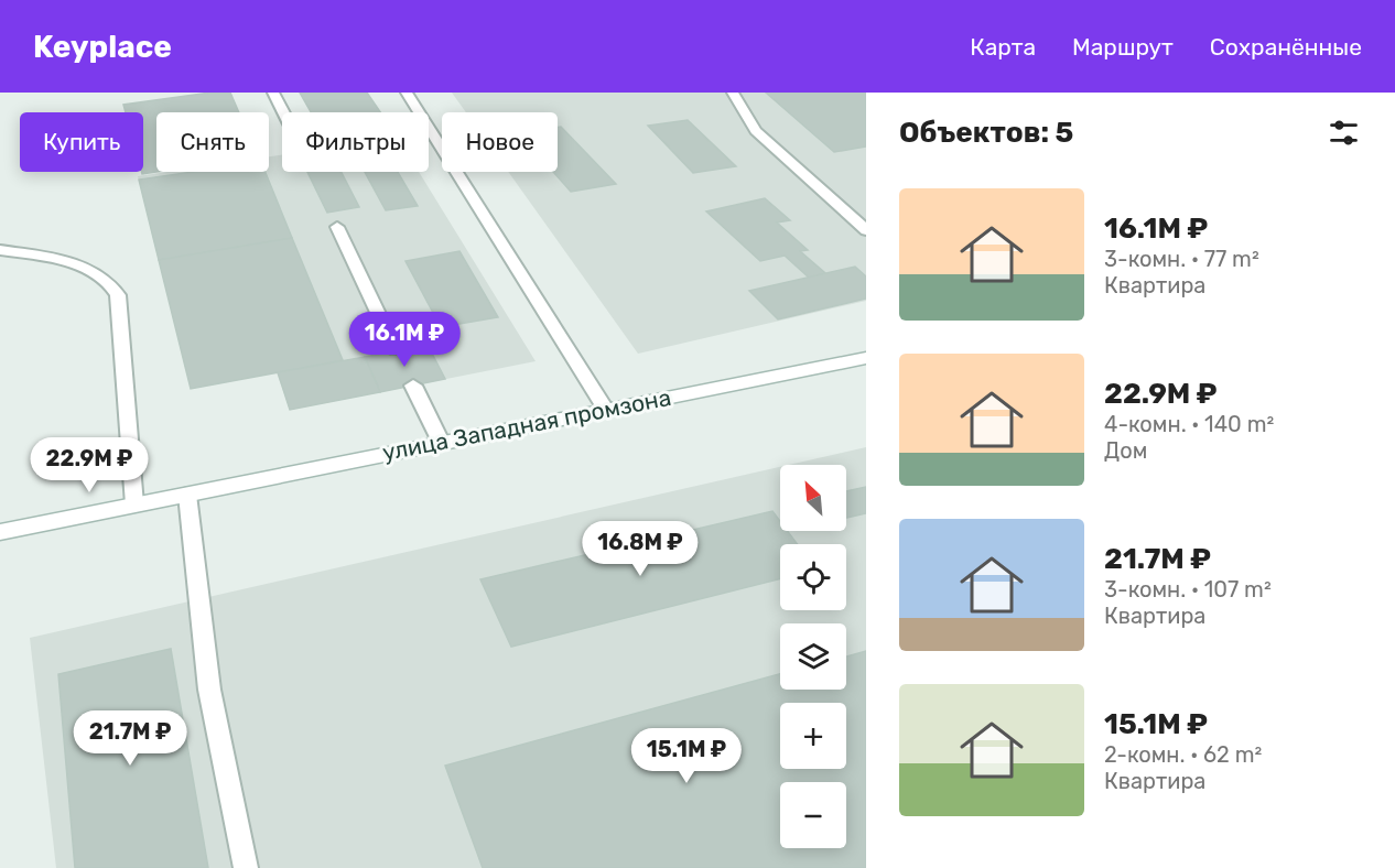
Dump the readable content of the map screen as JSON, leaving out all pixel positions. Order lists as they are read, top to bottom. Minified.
{"streets":{"street":["улица Западная промзона"]},"north":"top left","page":{"header":"Keyplace","nav":["Карта","Маршрут","Сохранённые"],"heading":"Объектов: 5","chip":["Купить","Снять","Фильтры","Новое"],"list":[{"name":"16.1M ₽","note":"3-комн. · 77 m² · Квартира"},{"name":"22.9M ₽","note":"4-комн. · 140 m² · Дом"},{"name":"21.7M ₽","note":"3-комн. · 107 m² · Квартира"},{"name":"15.1M ₽","note":"2-комн. · 62 m² · Квартира"}],"price":["16.1M ₽","22.9M ₽","16.8M ₽","21.7M ₽","15.1M ₽"],"map_buttons":["+","−"]}}
